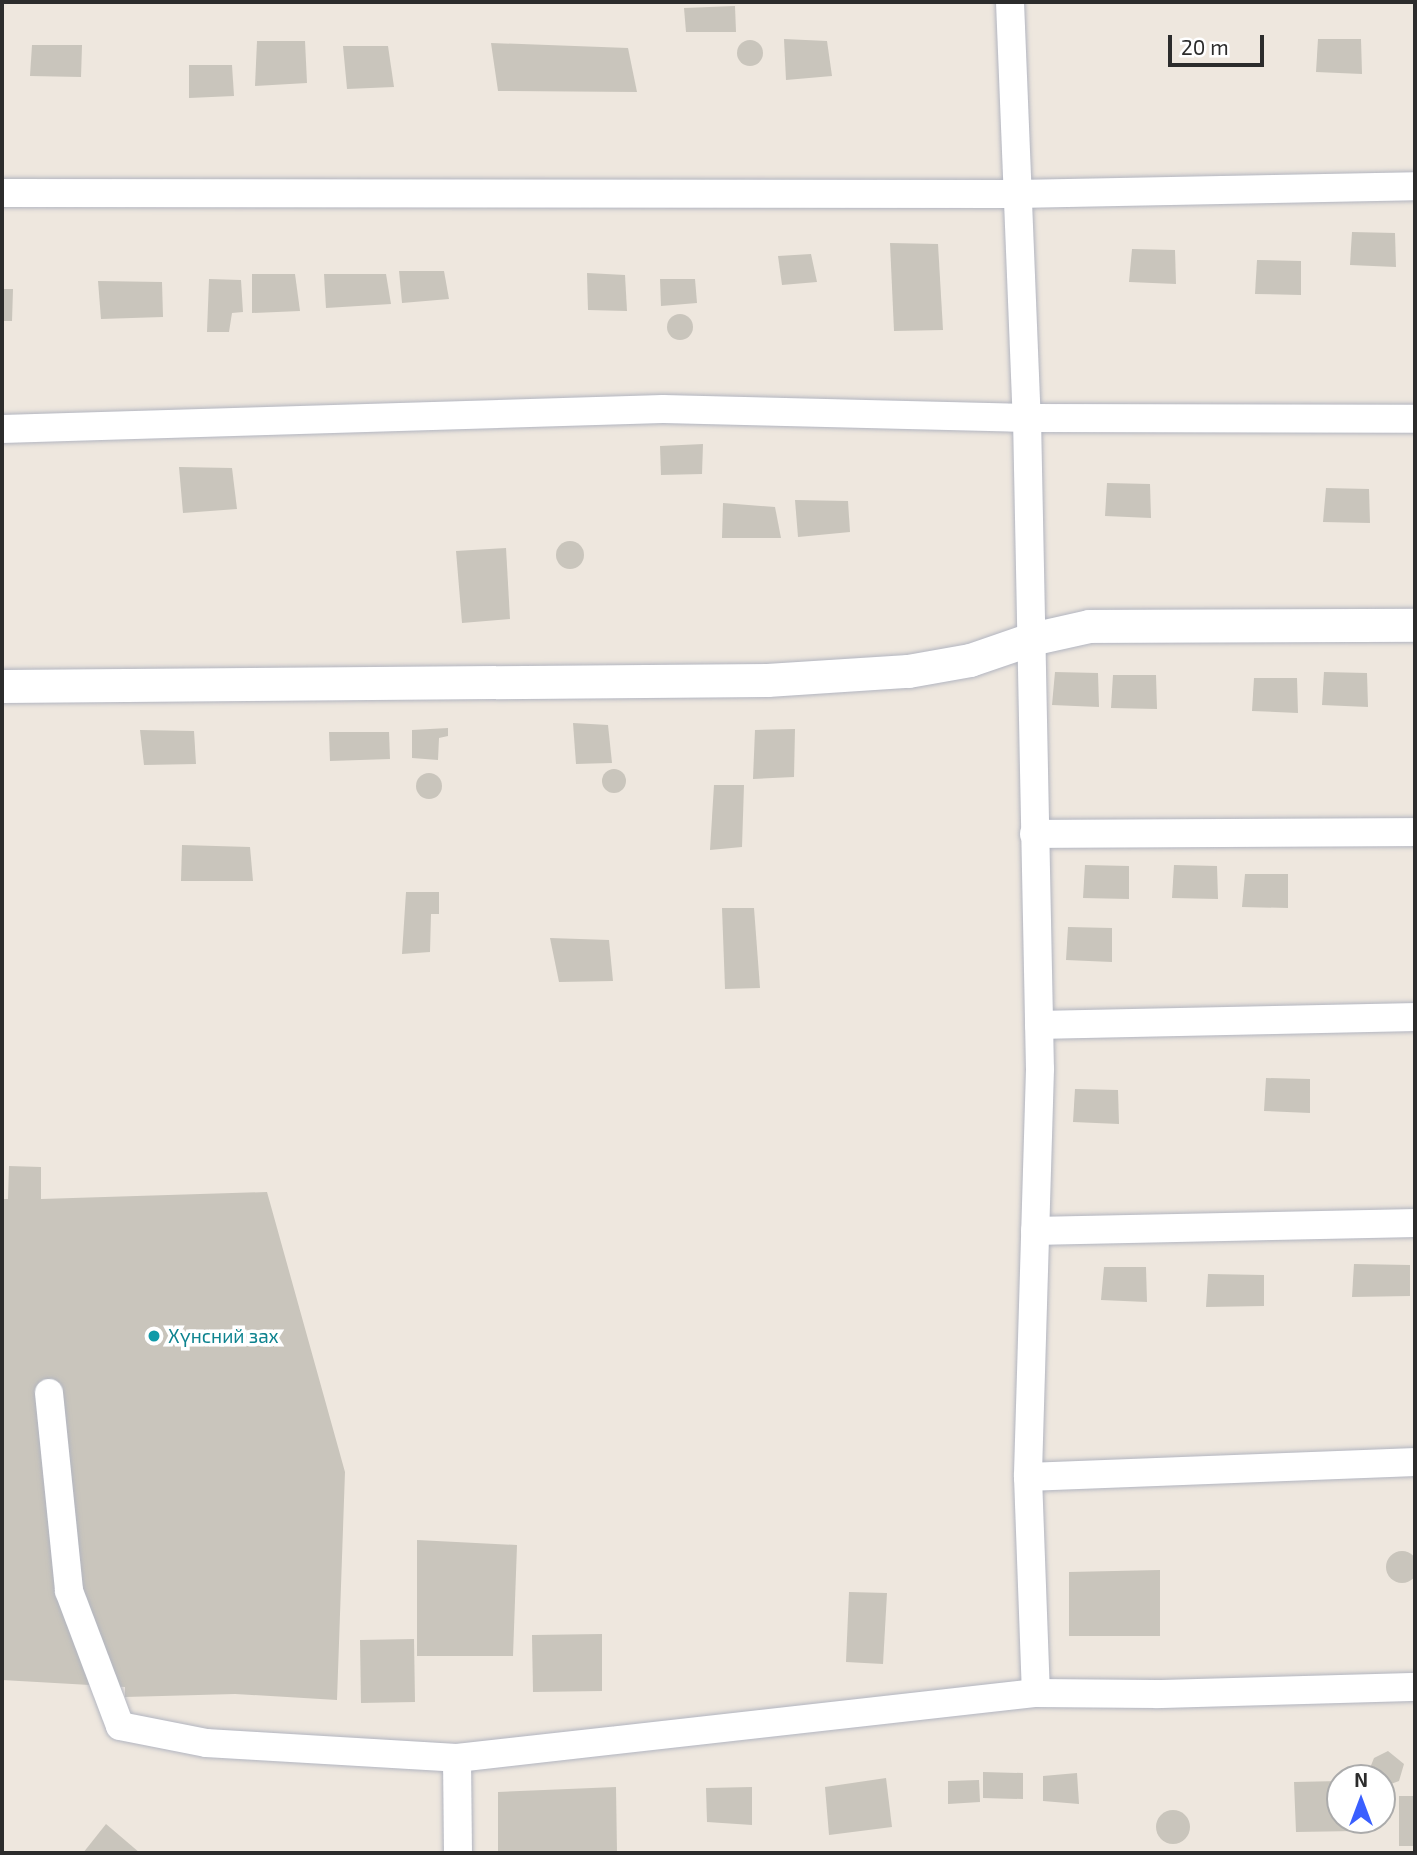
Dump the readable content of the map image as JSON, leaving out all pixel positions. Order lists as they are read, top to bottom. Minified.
{"places":["Хүнсний зах"],"scale_bar":"20 m","north":"top"}
